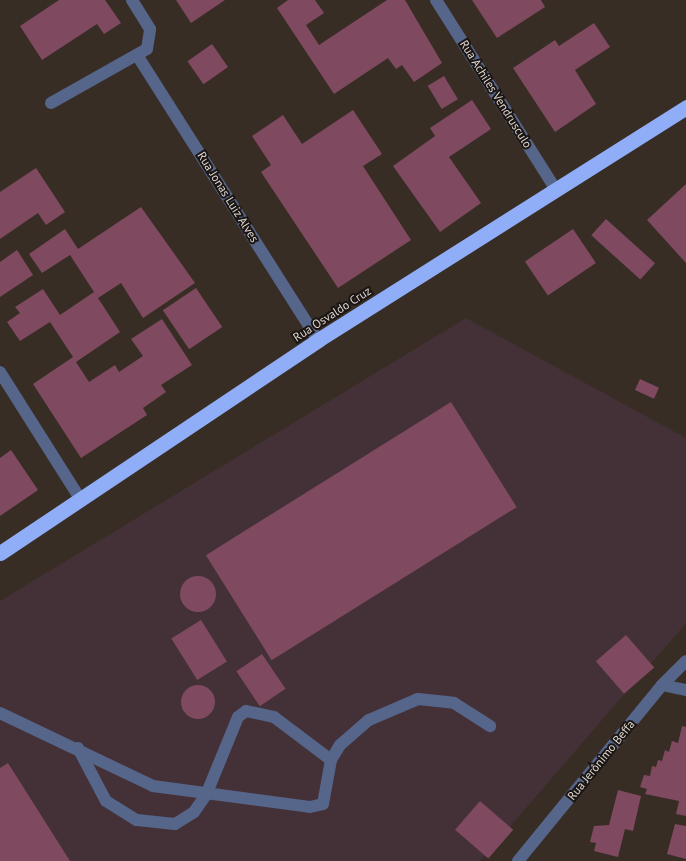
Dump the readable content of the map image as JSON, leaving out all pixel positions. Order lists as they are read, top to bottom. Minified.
{"streets":{"highway":["Rua Osvaldo Cruz"],"street":["Rua Achiles Vendrusculo","Rua Jonas Luiz Alves","Rua Jerônimo Beffa"]},"crossings":[["Rua Achiles Vendrusculo","Rua Osvaldo Cruz"],["Rua Jonas Luiz Alves","Rua Osvaldo Cruz"]]}
